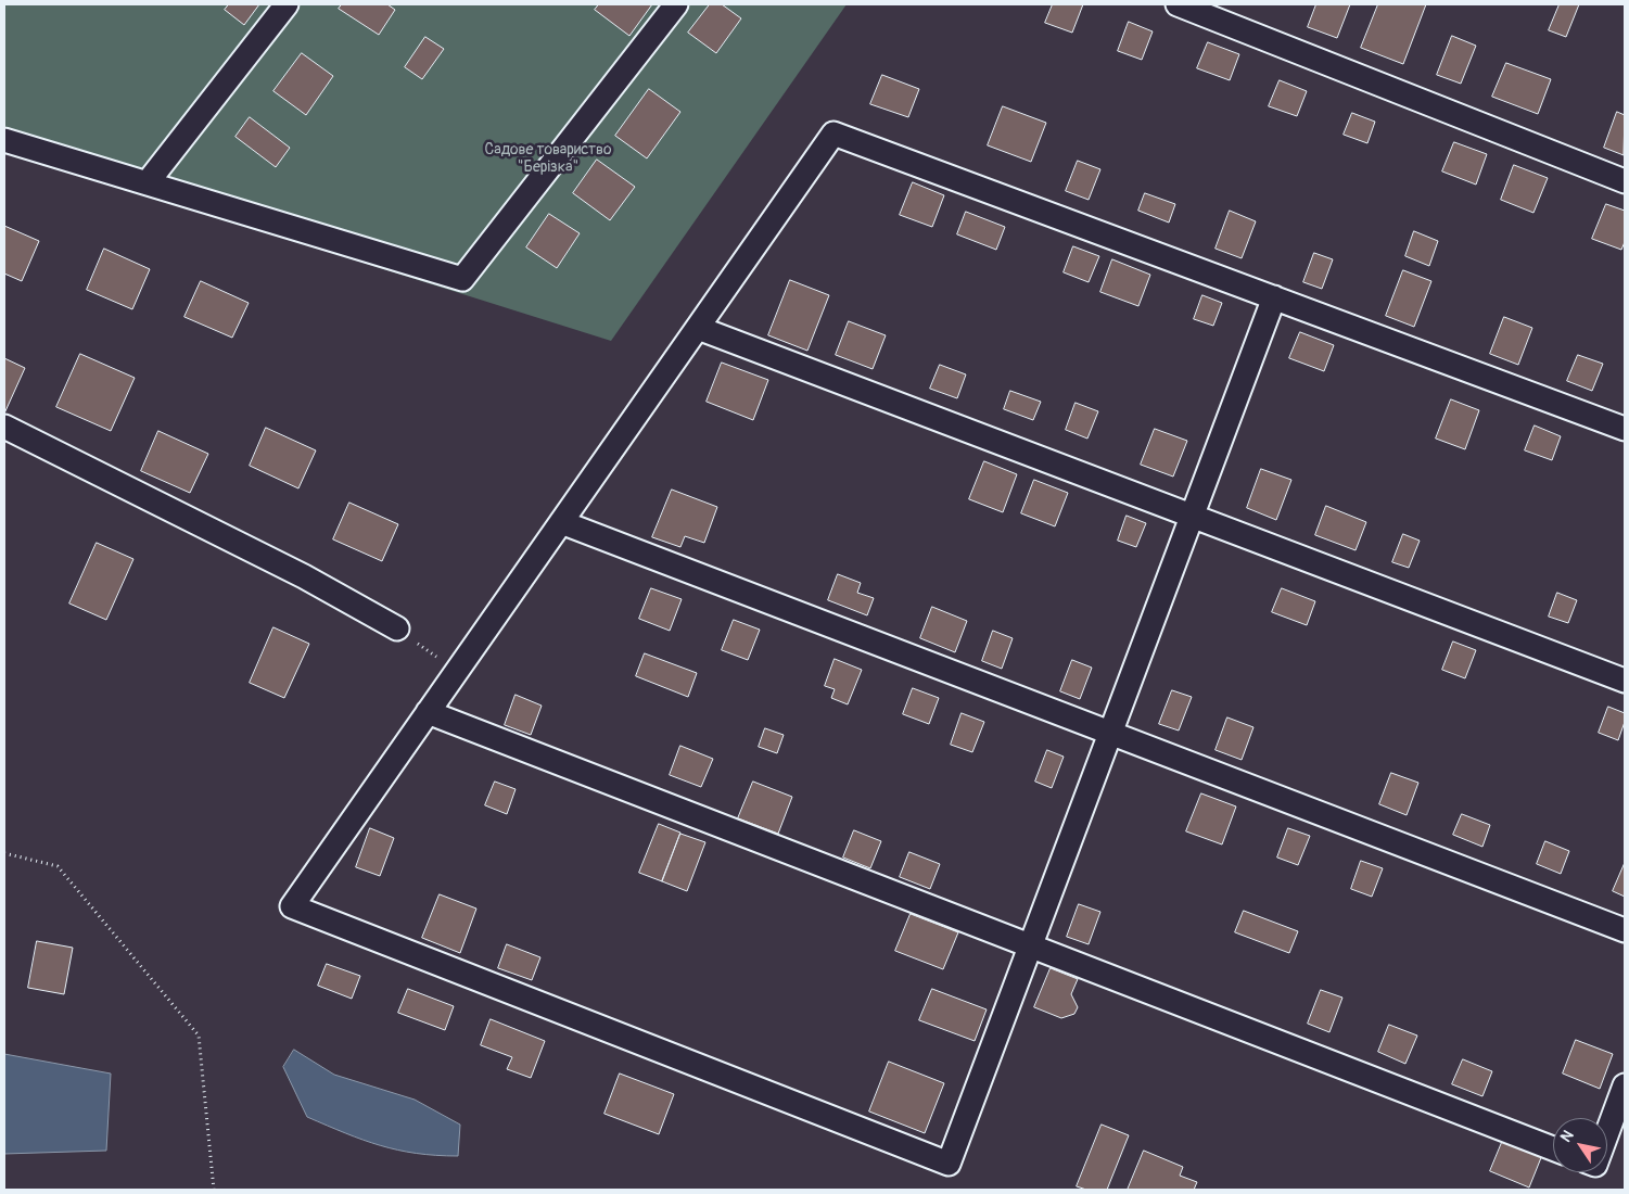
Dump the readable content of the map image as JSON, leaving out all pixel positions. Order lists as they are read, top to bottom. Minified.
{"parks":["Садове товариство \"Берізка\""],"north":"top left"}
